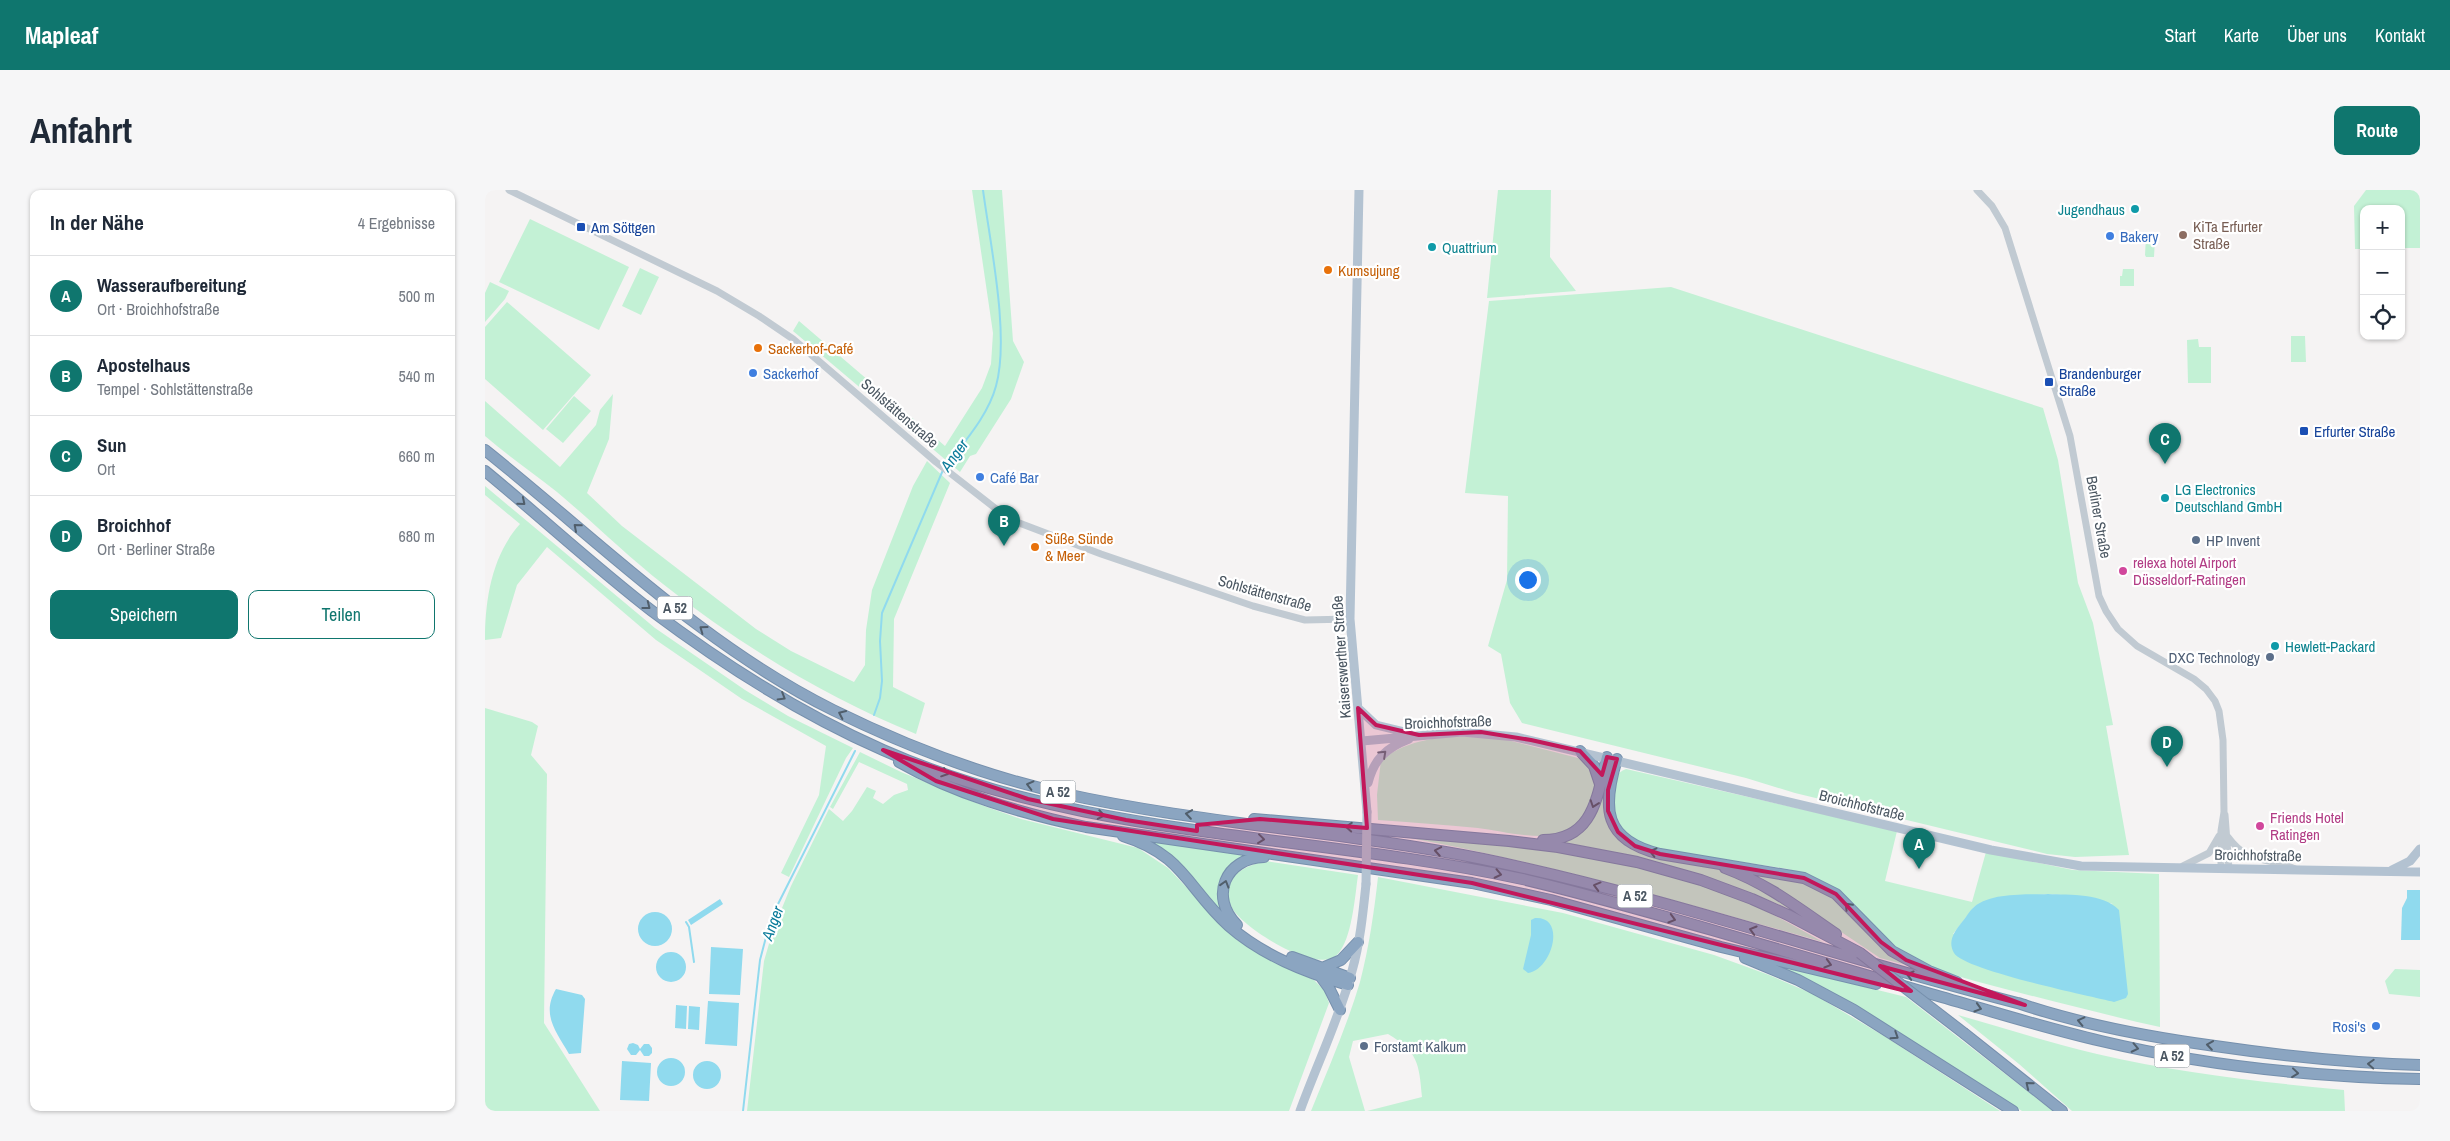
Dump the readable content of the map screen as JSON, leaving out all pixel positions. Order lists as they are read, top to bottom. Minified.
{"streets":{"highway":["A 52"],"main road":["Kaiserswerther Straße","Broichhofstraße"],"street":["Sohlstättenstraße","Berliner Straße"]},"crossings":[["Sohlstättenstraße","Kaiserswerther Straße"],["Berliner Straße","Broichhofstraße"],["Kaiserswerther Straße","Broichhofstraße"]],"water":["Anger"],"places":{"other":["Jugendhaus","KiTa Erfurter Straße","Bakery","Quattrium","Kumsujung","Sackerhof-Café","Sackerhof","Café Bar","LG Electronics Deutschland GmbH","HP Invent","Süße Sünde & Meer","relexa hotel Airport Düsseldorf-Ratingen","Hewlett-Packard","DXC Technology","Friends Hotel Ratingen","Rosi's","Forstamt Kalkum"],"transit":["Am Söttgen","Brandenburger Straße","Erfurter Straße"]},"page":{"header":"Mapleaf","nav":["Start","Karte","Über uns","Kontakt"],"buttons":["Route",["Speichern","Teilen"]],"title":"Anfahrt","heading":["In der Nähe","4 Ergebnisse"],"map_buttons":["+","−"],"list":[{"mark":"A","name":"Wasseraufbereitung","note":"Ort · Broichhofstraße","value":"500 m"},{"mark":"B","name":"Apostelhaus","note":"Tempel · Sohlstättenstraße","value":"540 m"},{"mark":"C","name":"Sun","note":"Ort","value":"660 m"},{"mark":"D","name":"Broichhof","note":"Ort · Berliner Straße","value":"680 m"}],"pins":["C","B","D","A"]}}
